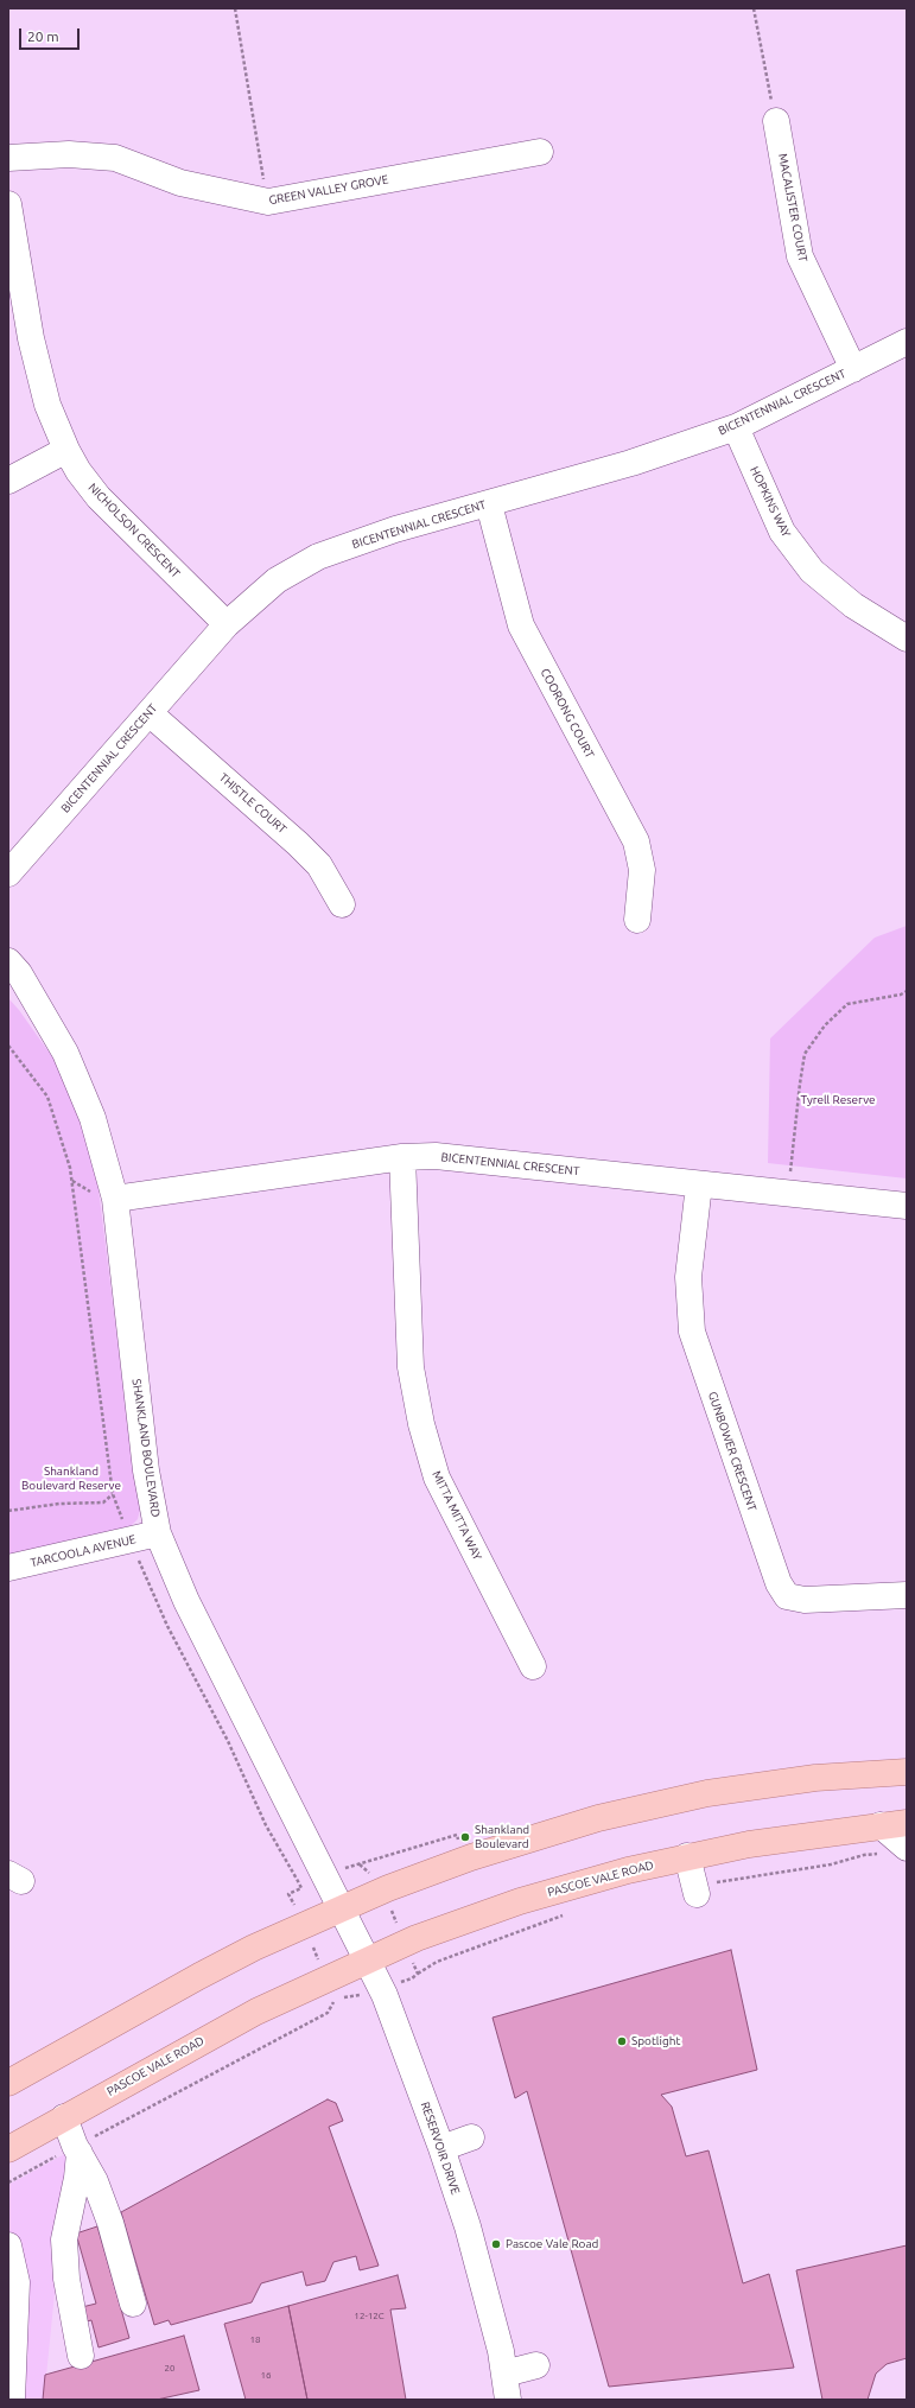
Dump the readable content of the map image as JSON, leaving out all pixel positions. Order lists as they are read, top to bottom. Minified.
{"streets":{"main road":["PASCOE VALE ROAD"],"street":["GREEN VALLEY GROVE","MACALISTER COURT","BICENTENNIAL CRESCENT","HOPKINS WAY","NICHOLSON CRESCENT","COORONG COURT","THISTLE COURT","SHANKLAND BOULEVARD","GUNBOWER CRESCENT","MITTA MITTA WAY","TARCOOLA AVENUE","RESERVOIR DRIVE"]},"crossings":[["MACALISTER COURT","BICENTENNIAL CRESCENT"],["BICENTENNIAL CRESCENT","HOPKINS WAY"],["BICENTENNIAL CRESCENT","NICHOLSON CRESCENT"],["BICENTENNIAL CRESCENT","COORONG COURT"],["BICENTENNIAL CRESCENT","THISTLE COURT"],["BICENTENNIAL CRESCENT","SHANKLAND BOULEVARD"],["BICENTENNIAL CRESCENT","GUNBOWER CRESCENT"],["BICENTENNIAL CRESCENT","MITTA MITTA WAY"],["SHANKLAND BOULEVARD","TARCOOLA AVENUE"],["SHANKLAND BOULEVARD","RESERVOIR DRIVE"],["PASCOE VALE ROAD","RESERVOIR DRIVE"]],"parks":["Tyrell Reserve","Shankland Boulevard Reserve"],"places":["Shankland Boulevard","Spotlight","Pascoe Vale Road"],"house_numbers":["12-12C","18","20","16"],"scale_bar":"20 m"}
